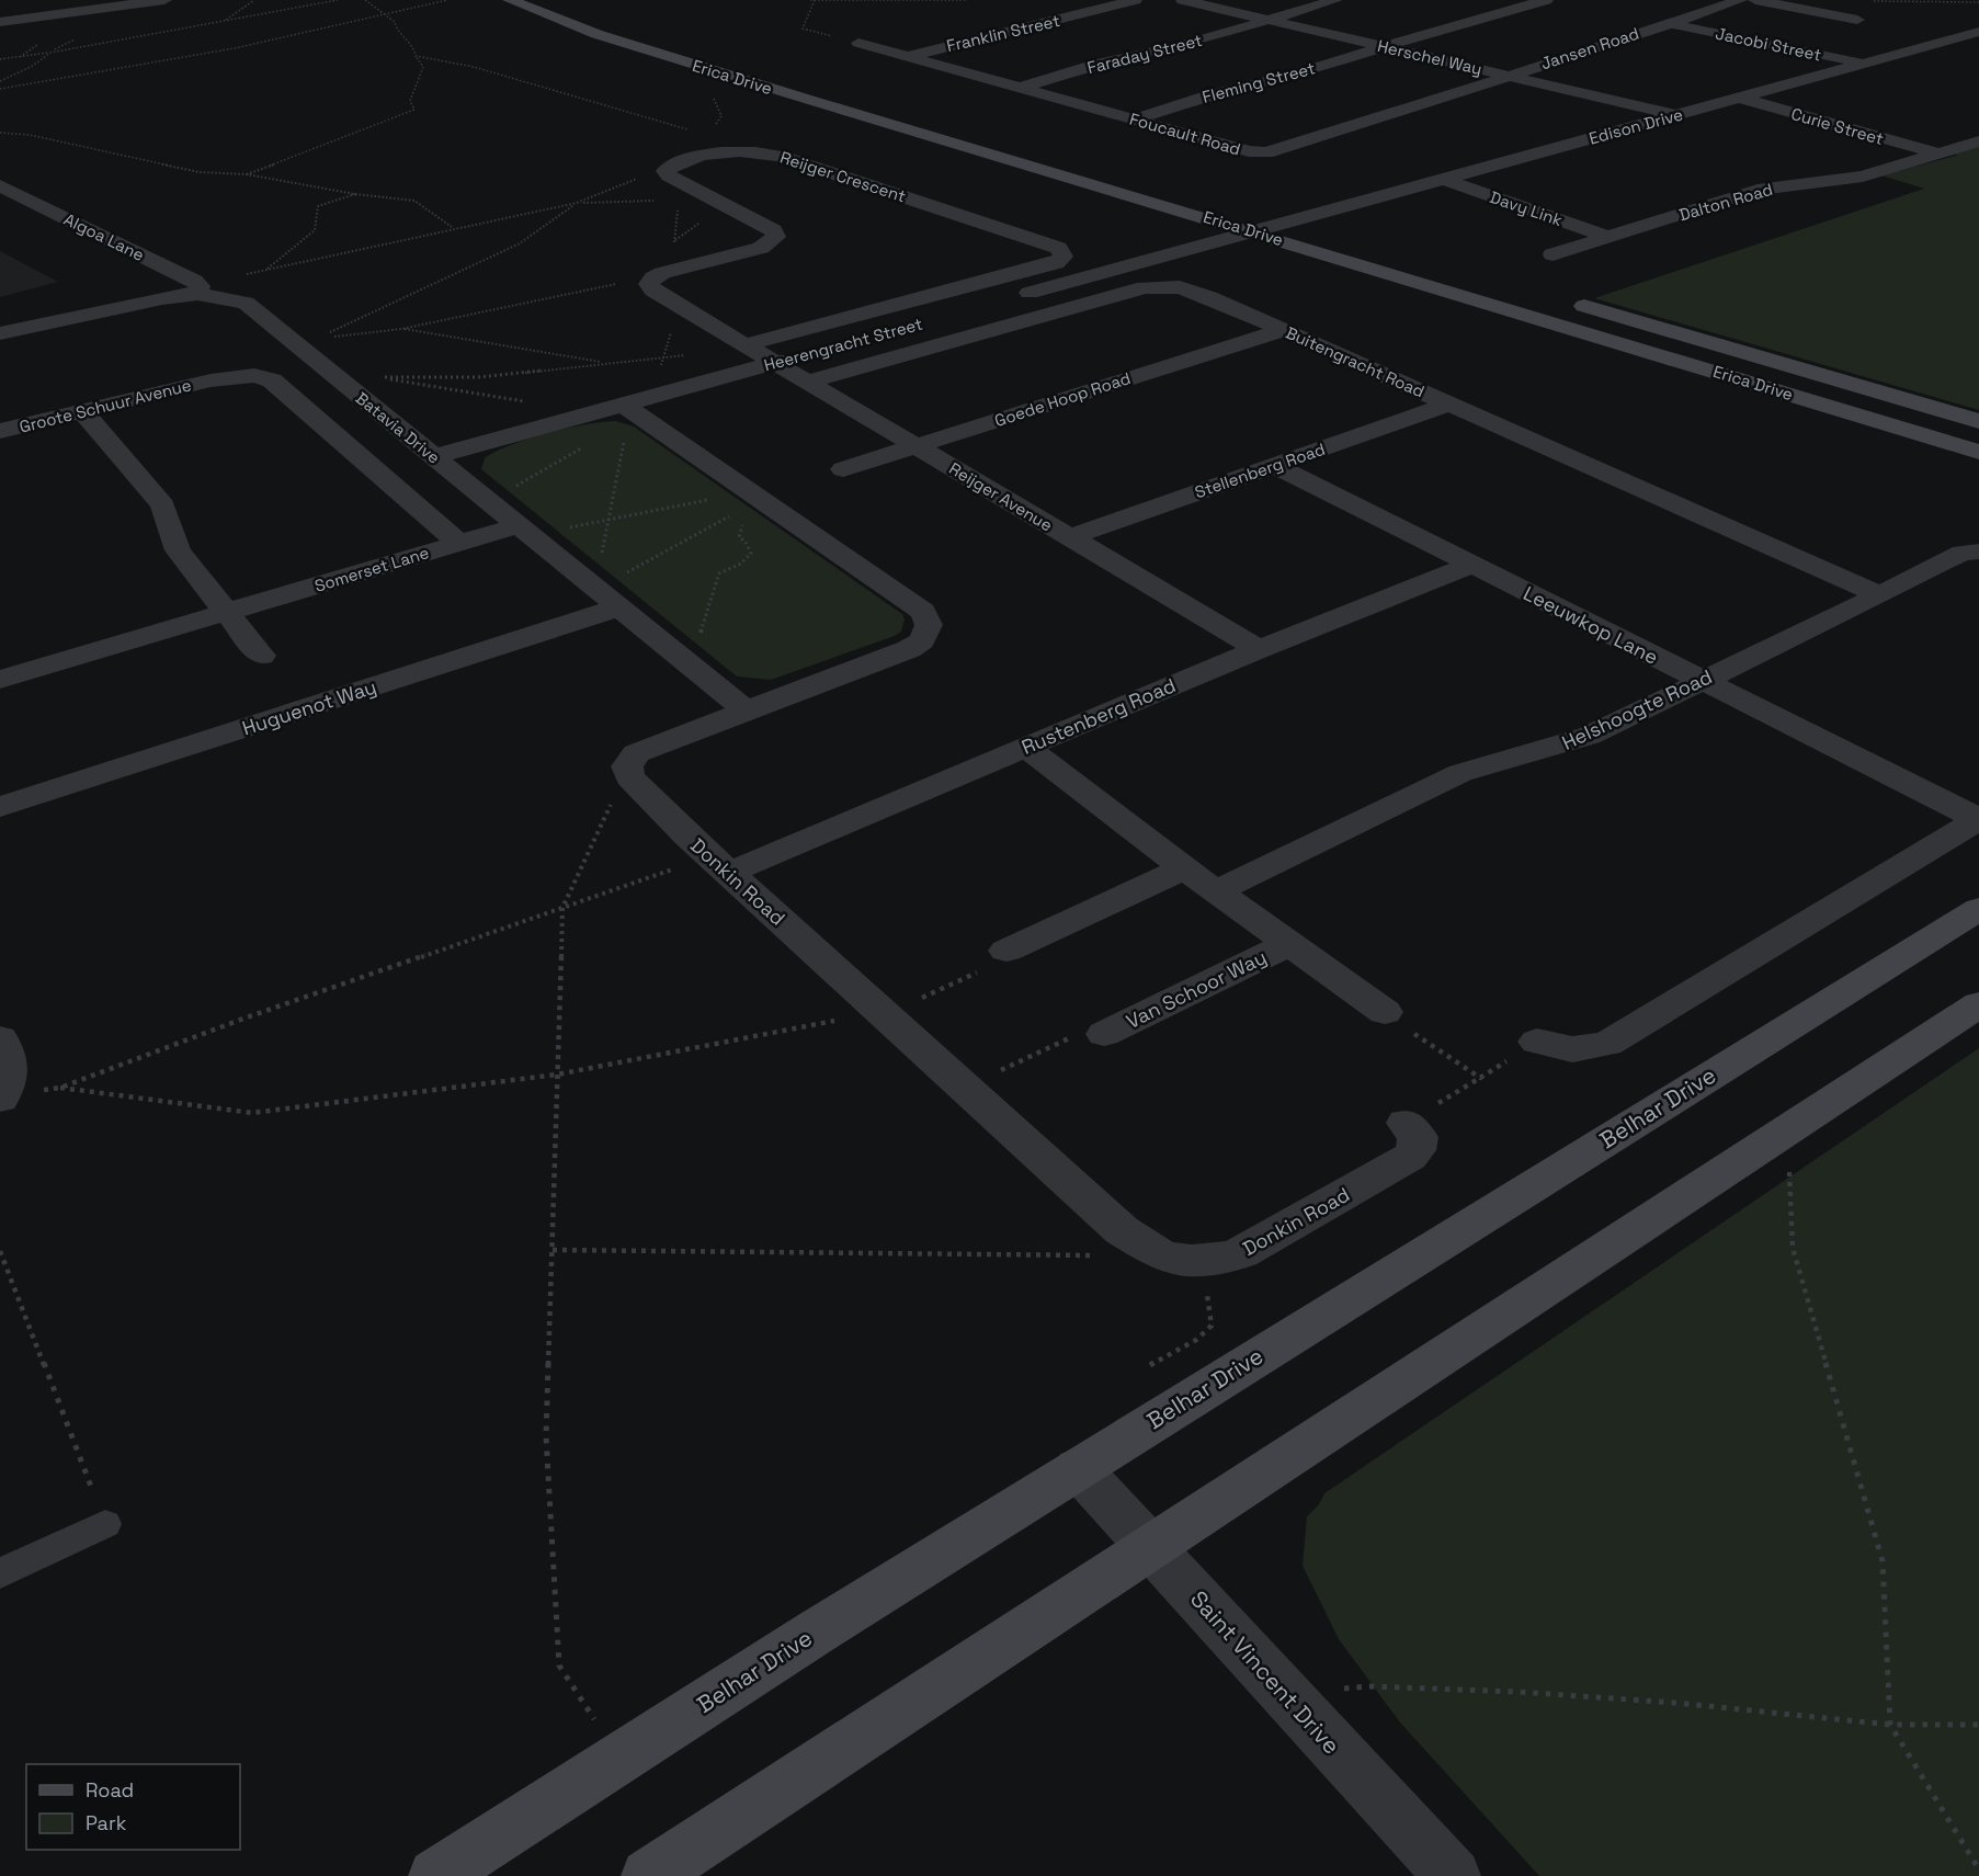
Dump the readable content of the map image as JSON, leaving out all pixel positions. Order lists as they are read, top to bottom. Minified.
{"streets":{"main road":["Erica Drive","Belhar Drive"],"street":["Franklin Street","Jacobi Street","Jansen Road","Faraday Street","Herschel Way","Fleming Street","Edison Drive","Curie Street","Foucault Road","Reijger Crescent","Dalton Road","Davy Link","Algoa Lane","Heerengracht Street","Buitengracht Road","Goede Hoop Road","Groote Schuur Avenue","Batavia Drive","Stellenberg Road","Reijger Avenue","Somerset Lane","Leeuwkop Lane","Huguenot Way","Helshoogte Road","Rustenberg Road","Donkin Road","Van Schoor Way","Saint Vincent Drive"]},"crossings":[["Franklin Street","Foucault Road"],["Jacobi Street","Jansen Road"],["Jacobi Street","Edison Drive"],["Jansen Road","Herschel Way"],["Jansen Road","Foucault Road"],["Faraday Street","Herschel Way"],["Faraday Street","Foucault Road"],["Herschel Way","Fleming Street"],["Herschel Way","Edison Drive"],["Herschel Way","Foucault Road"],["Erica Drive","Edison Drive"],["Fleming Street","Foucault Road"],["Edison Drive","Curie Street"],["Edison Drive","Davy Link"],["Curie Street","Dalton Road"],["Reijger Crescent","Reijger Avenue"],["Dalton Road","Davy Link"],["Algoa Lane","Batavia Drive"],["Heerengracht Street","Batavia Drive"],["Heerengracht Street","Reijger Avenue"],["Buitengracht Road","Goede Hoop Road"],["Buitengracht Road","Stellenberg Road"],["Buitengracht Road","Reijger Avenue"],["Buitengracht Road","Helshoogte Road"],["Goede Hoop Road","Reijger Avenue"],["Groote Schuur Avenue","Somerset Lane"],["Batavia Drive","Somerset Lane"],["Batavia Drive","Huguenot Way"],["Stellenberg Road","Reijger Avenue"],["Stellenberg Road","Leeuwkop Lane"],["Reijger Avenue","Rustenberg Road"],["Leeuwkop Lane","Helshoogte Road"],["Leeuwkop Lane","Rustenberg Road"],["Helshoogte Road","Van Schoor Way"],["Rustenberg Road","Donkin Road"],["Rustenberg Road","Van Schoor Way"],["Belhar Drive","Saint Vincent Drive"]],"legend":["Road","Park"]}
